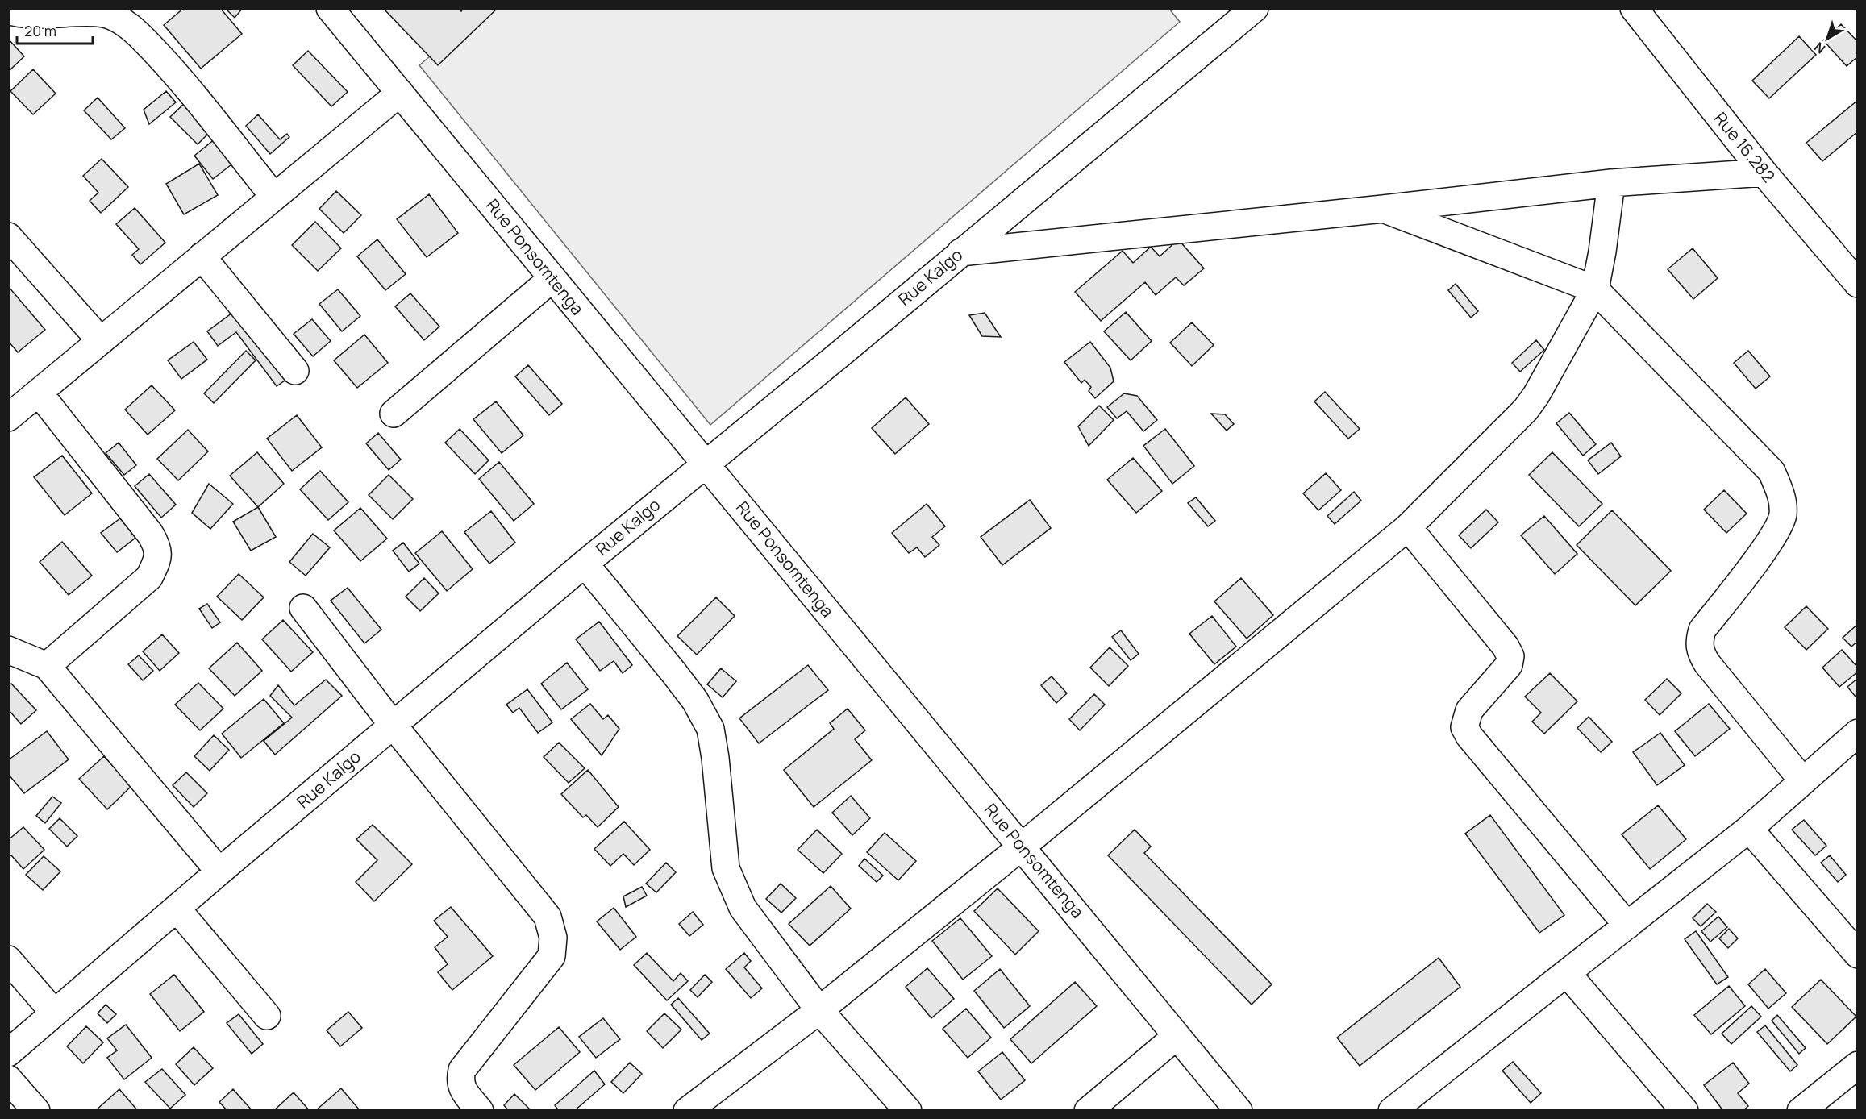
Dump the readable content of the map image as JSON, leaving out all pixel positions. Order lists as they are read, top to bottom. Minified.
{"streets":{"street":["Rue 16.282","Rue Ponsomtenga","Rue Kalgo"]},"crossings":[["Rue Ponsomtenga","Rue Kalgo"]],"scale_bar":"20 m","north":"bottom left"}
